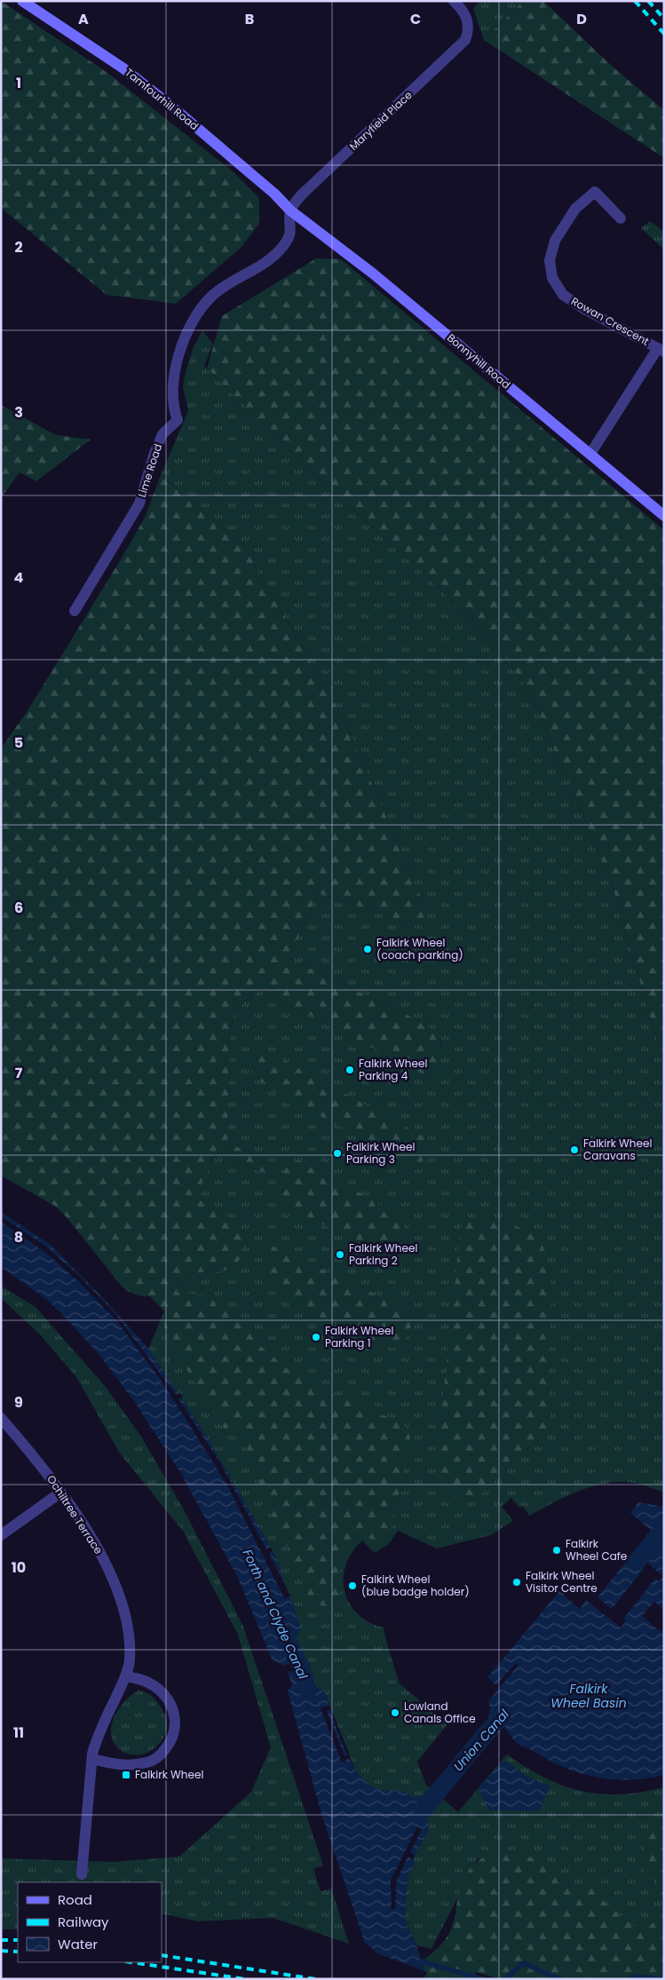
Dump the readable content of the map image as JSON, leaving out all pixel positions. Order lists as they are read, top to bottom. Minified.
{"streets":{"main road":["Tamfourhill Road","Bonnyhill Road"],"street":["Maryfield Place","Rowan Crescent","Lime Road","Ochiltree Terrace"]},"crossings":[["Tamfourhill Road","Maryfield Place"],["Tamfourhill Road","Bonnyhill Road"],["Tamfourhill Road","Lime Road"],["Maryfield Place","Bonnyhill Road"],["Maryfield Place","Lime Road"],["Rowan Crescent","Bonnyhill Road"],["Bonnyhill Road","Lime Road"]],"water":["Forth and Clyde Canal","Falkirk Wheel Basin","Union Canal"],"places":{"other":["Falkirk Wheel (coach parking)","Falkirk Wheel Parking 4","Falkirk Wheel Caravans","Falkirk Wheel Parking 3","Falkirk Wheel Parking 2","Falkirk Wheel Parking 1","Falkirk Wheel Cafe","Falkirk Wheel Visitor Centre","Falkirk Wheel (blue badge holder)","Lowland Canals Office"],"transit":["Falkirk Wheel"]},"legend":["Road","Railway","Water"],"grid":{"columns":["A","B","C","D"],"rows":["1","2","3","4","5","6","7","8","9","10","11"]}}
